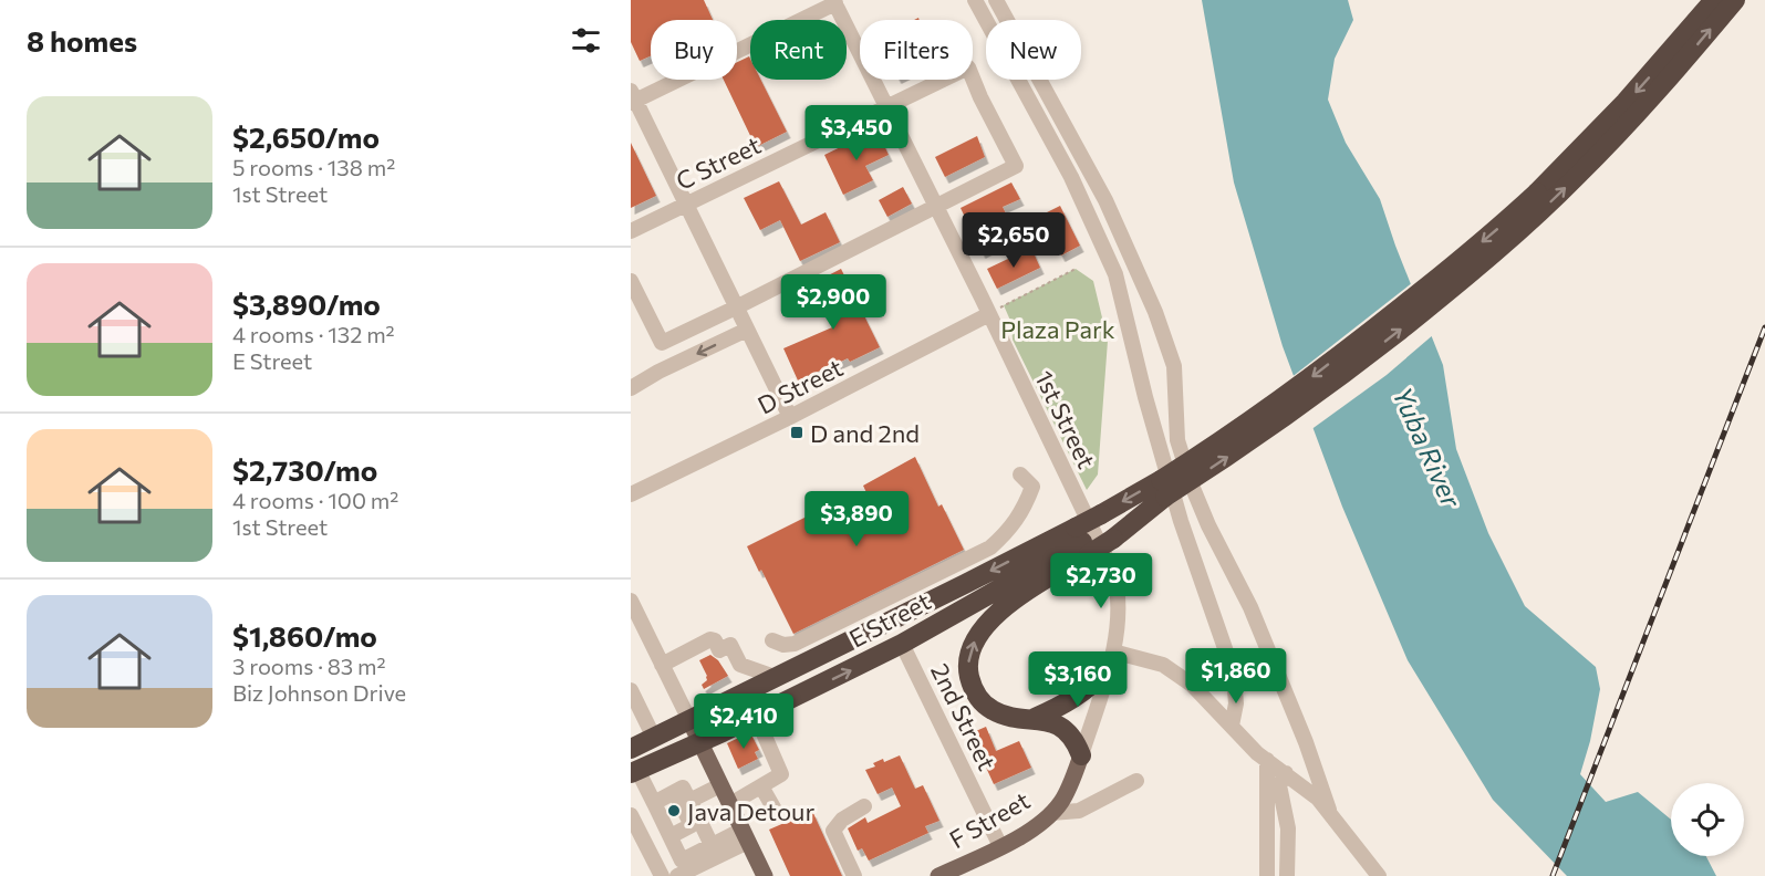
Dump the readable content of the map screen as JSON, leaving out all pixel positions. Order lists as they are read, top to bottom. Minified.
{"streets":{"highway":["E Street"],"main road":["F Street"],"street":["C Street","D Street","1st Street","2nd Street"]},"crossings":[["C Street","1st Street"],["D Street","1st Street"],["1st Street","F Street"],["E Street","2nd Street"],["2nd Street","F Street"]],"water":["Yuba River"],"parks":["Plaza Park"],"places":{"transit":["D and 2nd"],"other":["Java Detour"]},"page":{"heading":"8 homes","chip":["Buy","Rent","Filters","New"],"list":[{"name":"$2,650/mo","note":"5 rooms · 138 m² · 1st Street"},{"name":"$3,890/mo","note":"4 rooms · 132 m² · E Street"},{"name":"$2,730/mo","note":"4 rooms · 100 m² · 1st Street"},{"name":"$1,860/mo","note":"3 rooms · 83 m² · Biz Johnson Drive"}],"price":["$3,450","$2,650","$2,900","$3,890","$2,730","$1,860","$3,160","$2,410"]}}
